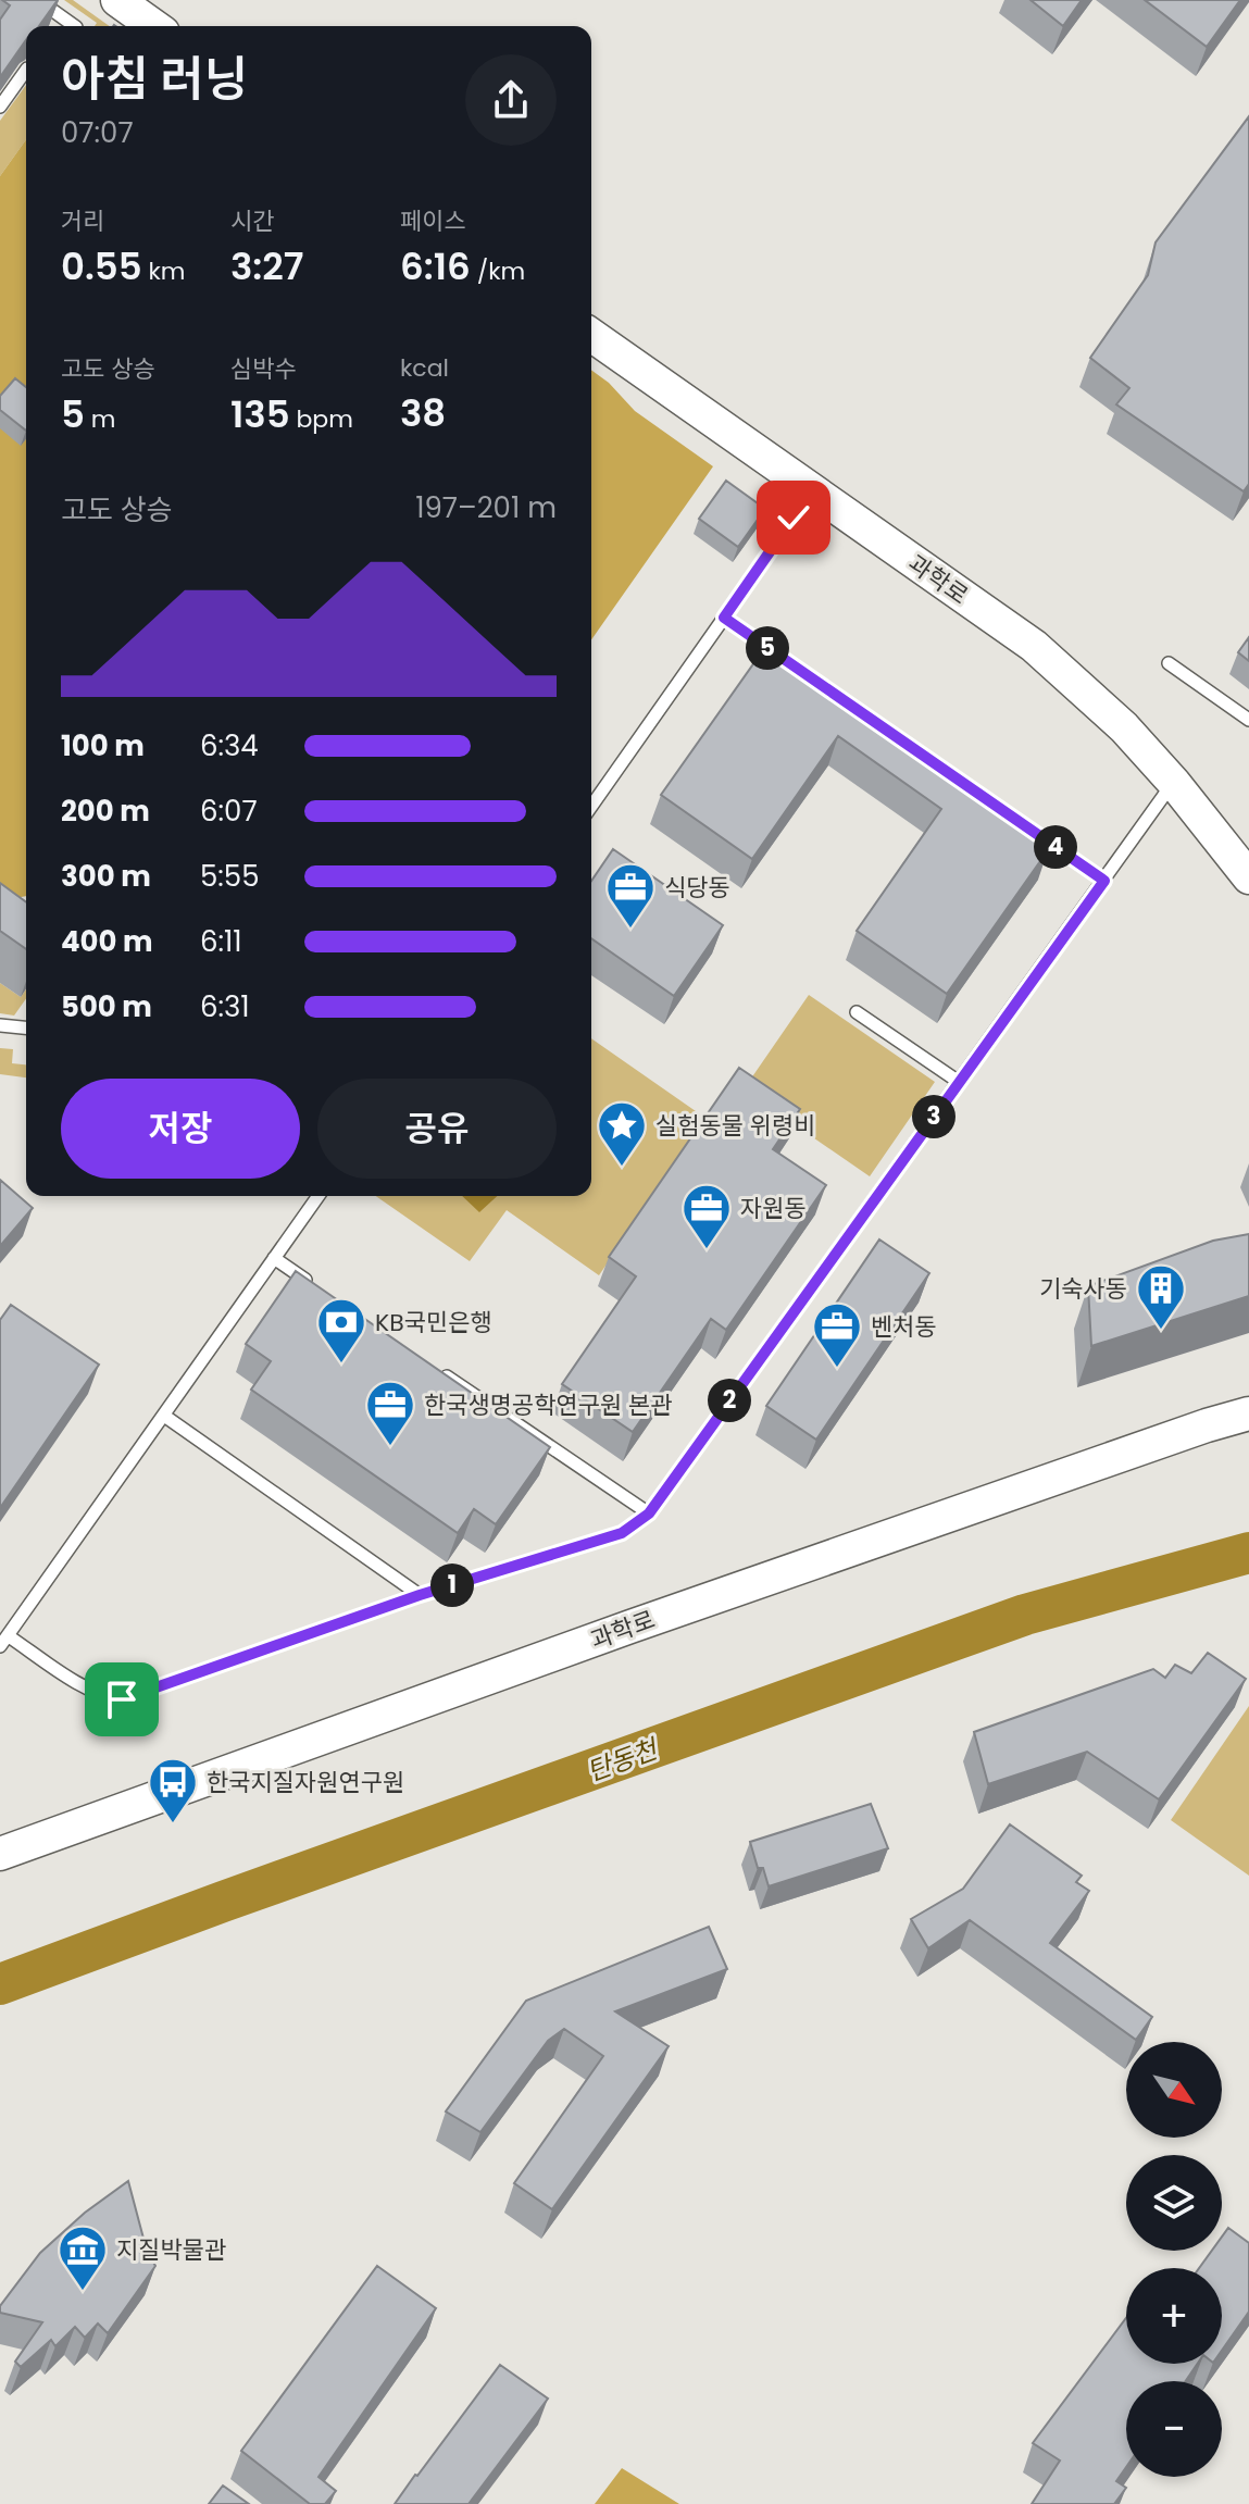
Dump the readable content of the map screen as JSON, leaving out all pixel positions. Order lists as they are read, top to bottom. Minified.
{"streets":{"main road":["과학로"]},"water":["탄동천"],"places":{"office":["식당동","자원동","벤처동","한국생명공학연구원 본관"],"place":["실험동물 위령비"],"building":["기숙사동"],"bank":["KB국민은행"],"bus stop":["한국지질자원연구원"],"museum":["지질박물관"]},"north":"bottom right","page":{"heading":["아침 러닝","07:07"],"stats":[["거리","0.55 km"],["시간","3:27"],["페이스","6:16 /km"],["고도 상승","5 m"],["심박수","135 bpm"],["kcal","38"]],"chart":["고도 상승","197–201 m"],"pins":["5","4","3","2","1"],"list":[{"name":"100 m","note":"6:34"},{"name":"200 m","note":"6:07"},{"name":"300 m","note":"5:55"},{"name":"400 m","note":"6:11"},{"name":"500 m","note":"6:31"}],"buttons":["저장","공유"],"map_buttons":["+","−"]}}
